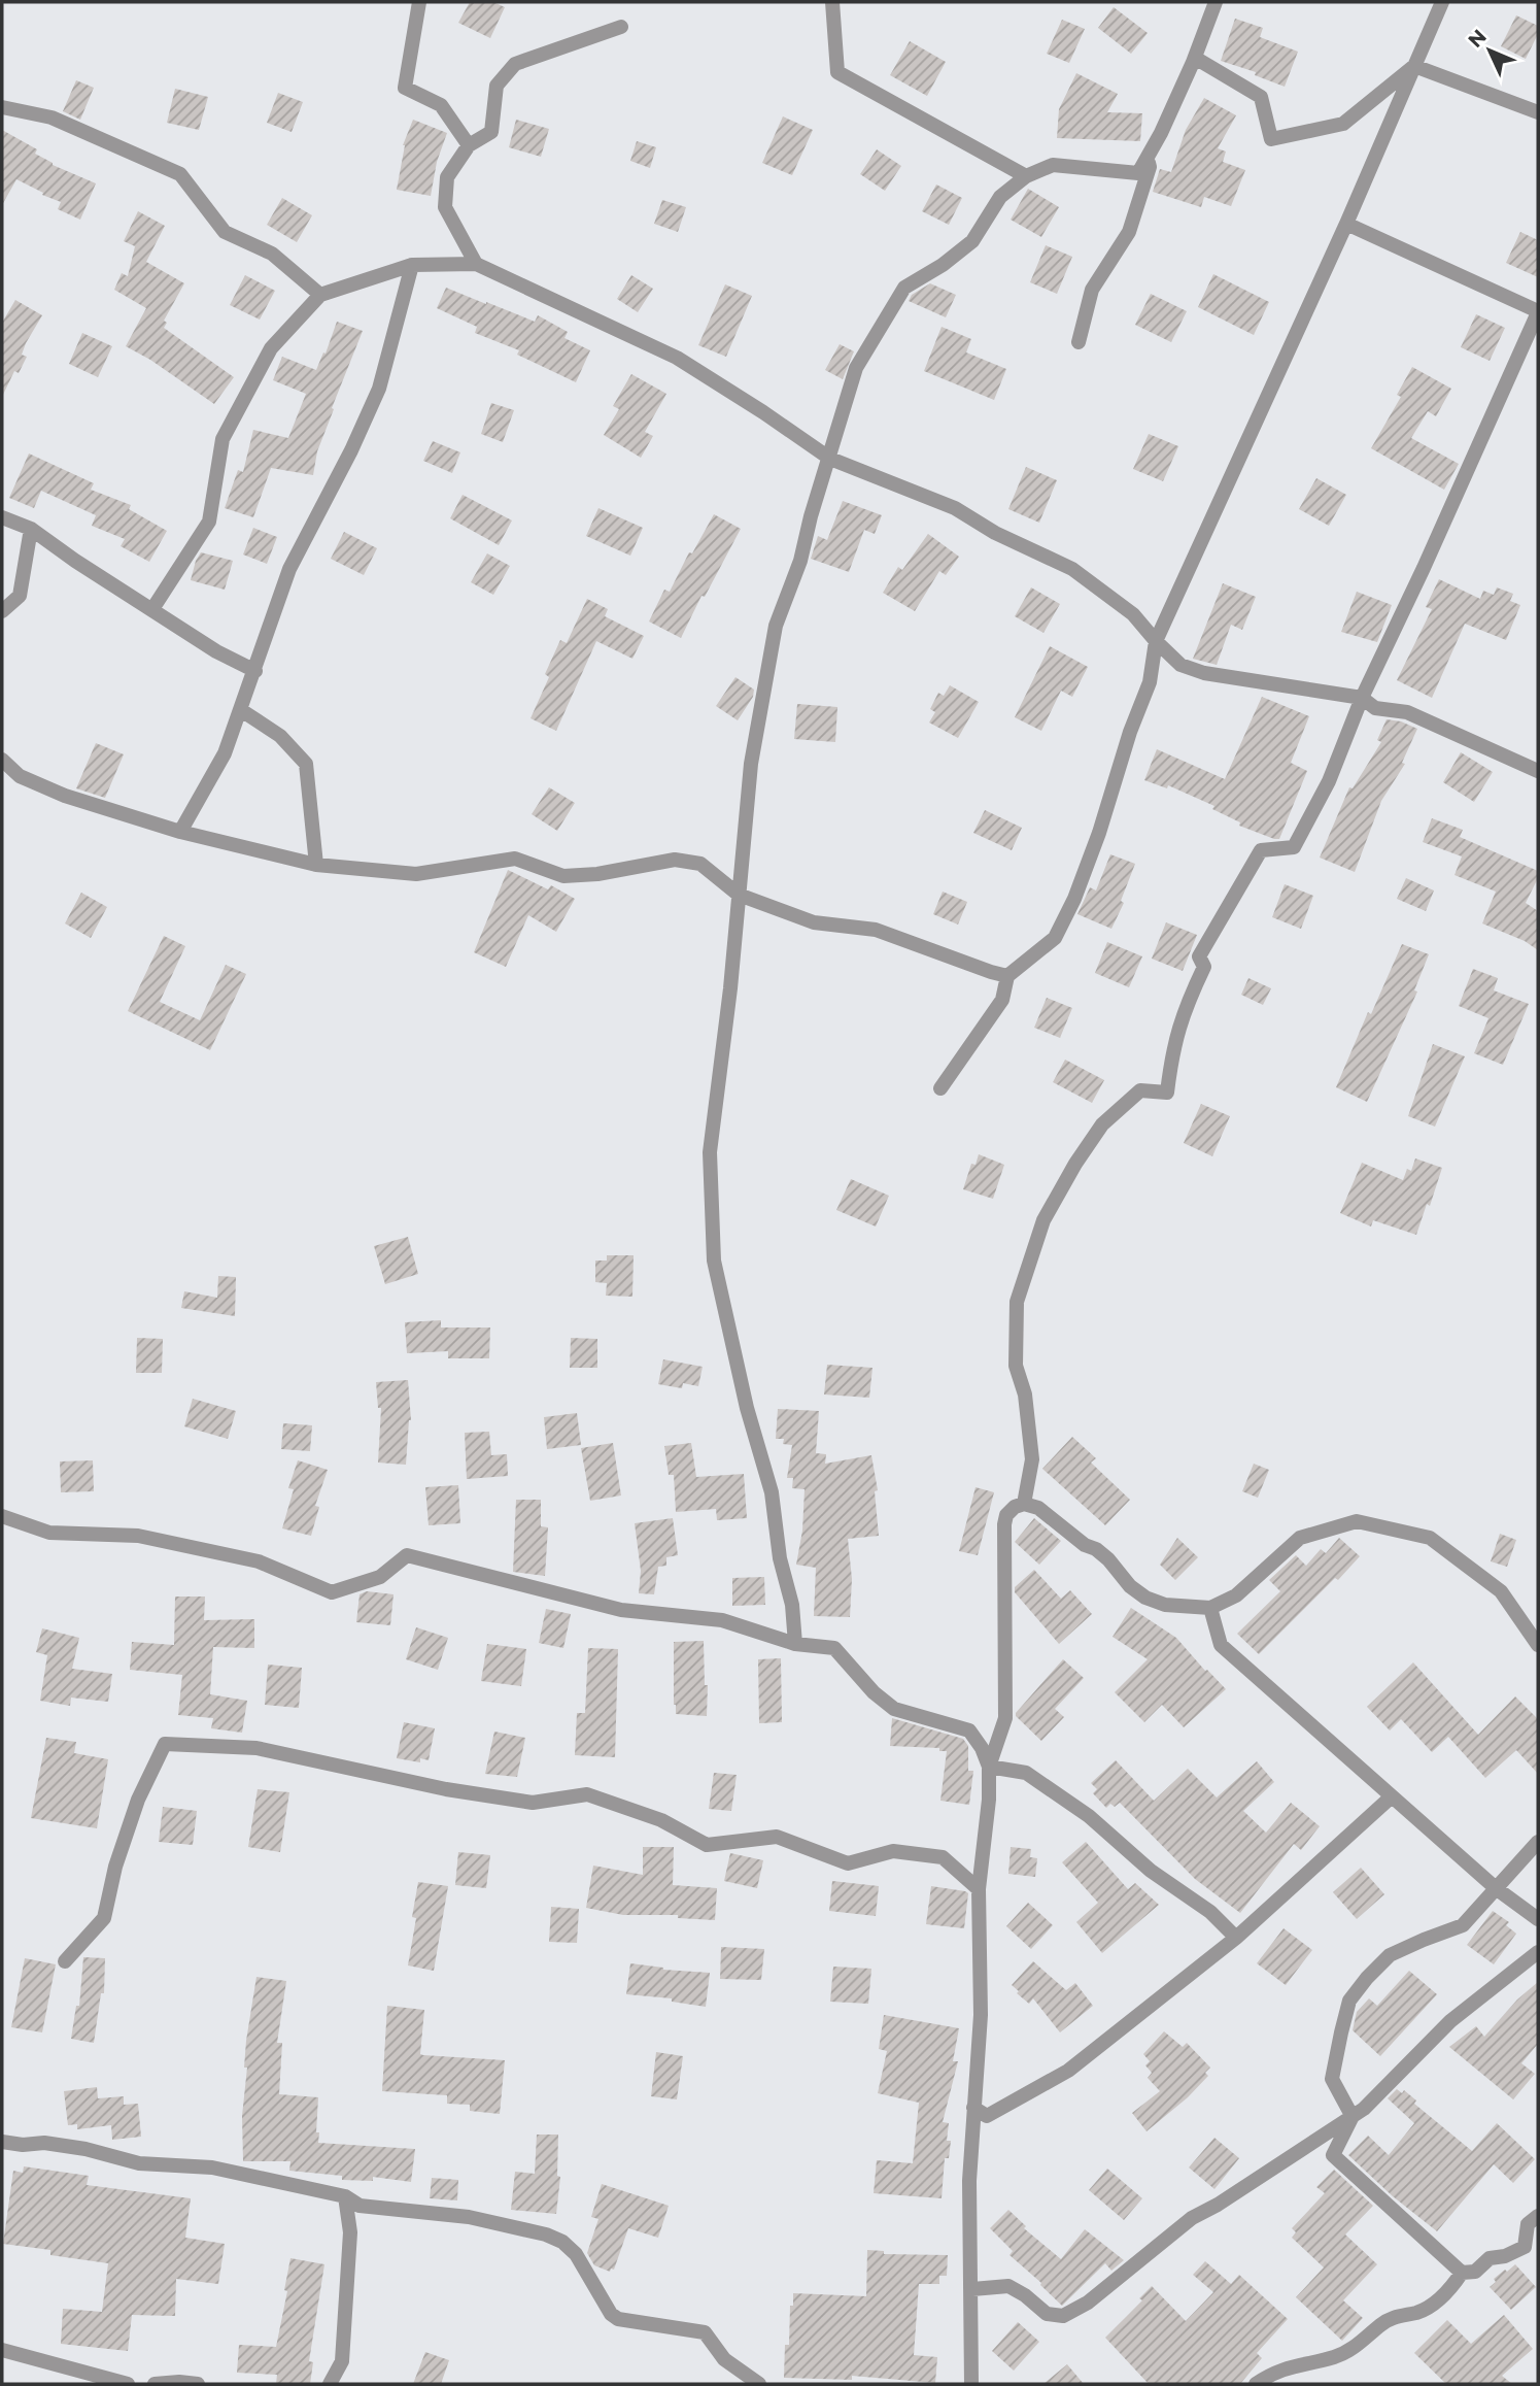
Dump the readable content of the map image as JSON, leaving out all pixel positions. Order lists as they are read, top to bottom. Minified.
{"north":"top left"}
